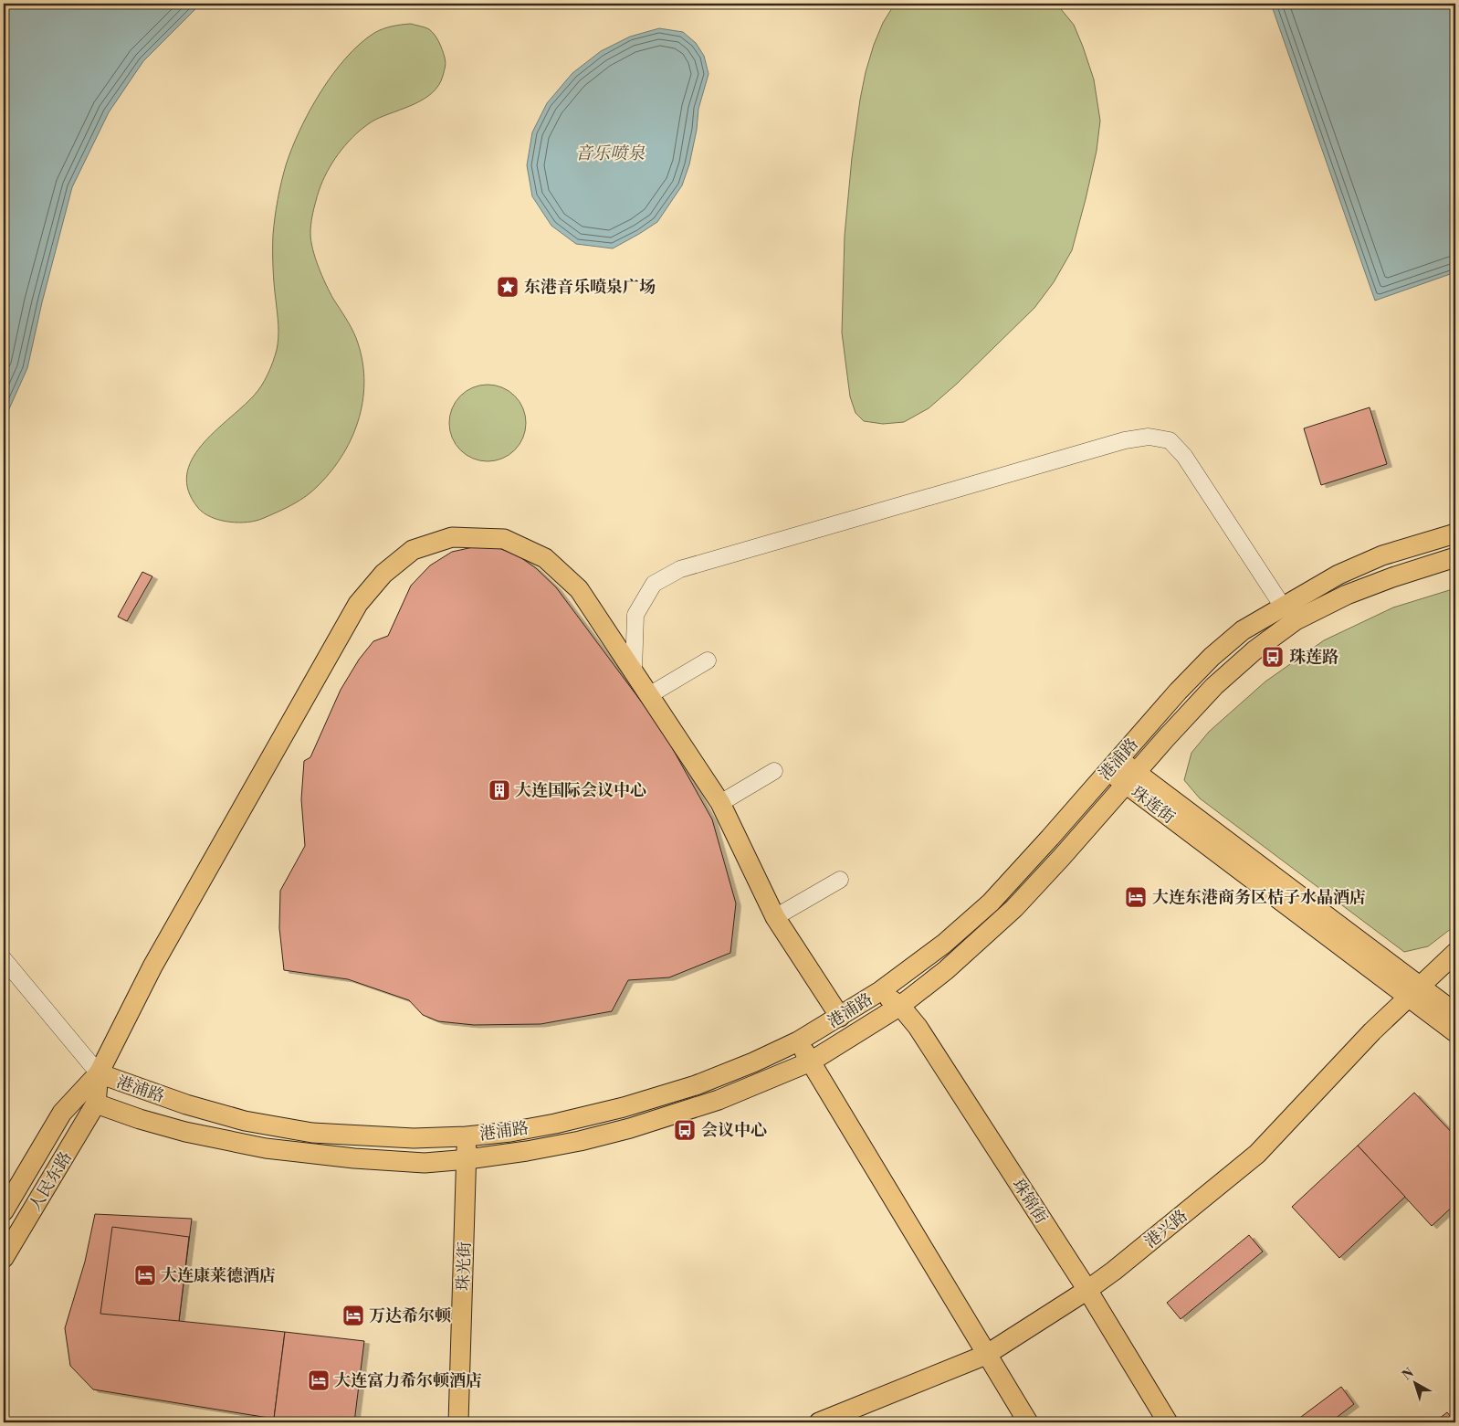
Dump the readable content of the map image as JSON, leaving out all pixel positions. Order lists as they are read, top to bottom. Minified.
{"streets":{"main road":["港浦路","珠莲街","人民东路","珠锦街","港兴路","珠光街"]},"crossings":[["港浦路","珠莲街"],["港浦路","人民东路"],["港浦路","珠锦街"],["港浦路","珠光街"],["珠莲街","港兴路"],["珠锦街","港兴路"]],"water":["音乐喷泉"],"places":{"place":["东港音乐喷泉广场"],"bus stop":["珠莲路","会议中心"],"building":["大连国际会议中心"],"hotel":["大连东港商务区桔子水晶酒店","大连康莱德酒店","万达希尔顿","大连富力希尔顿酒店"]},"north":"top left"}
